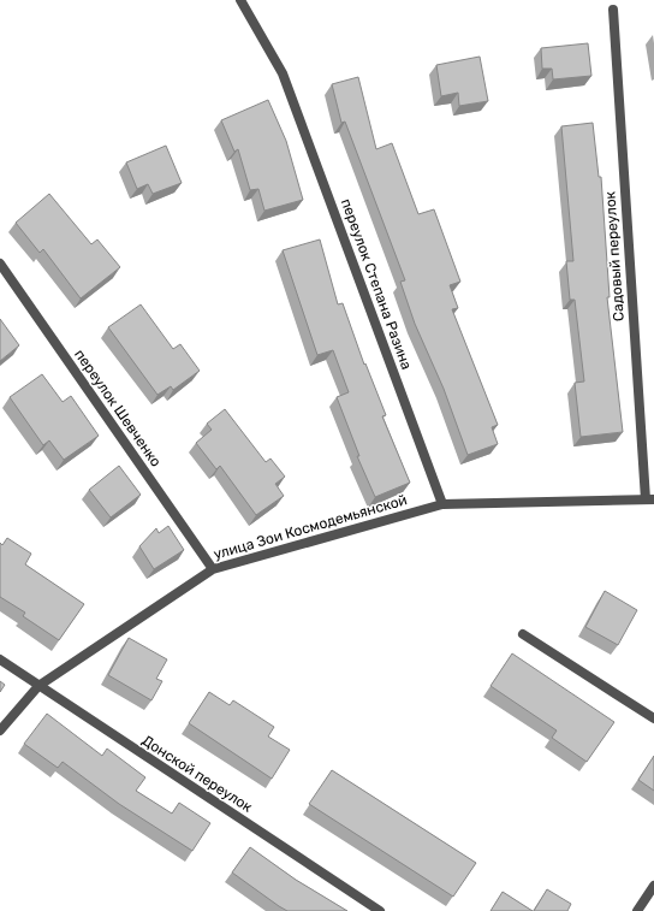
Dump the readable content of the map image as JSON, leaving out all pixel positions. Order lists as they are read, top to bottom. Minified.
{"streets":{"street":["Садовый переулок","переулок Степана Разина","переулок Шевченко","улица Зои Космодемьянской","Донской переулок"]},"crossings":[["Садовый переулок","улица Зои Космодемьянской"],["переулок Степана Разина","улица Зои Космодемьянской"],["переулок Шевченко","улица Зои Космодемьянской"],["улица Зои Космодемьянской","Донской переулок"]]}
